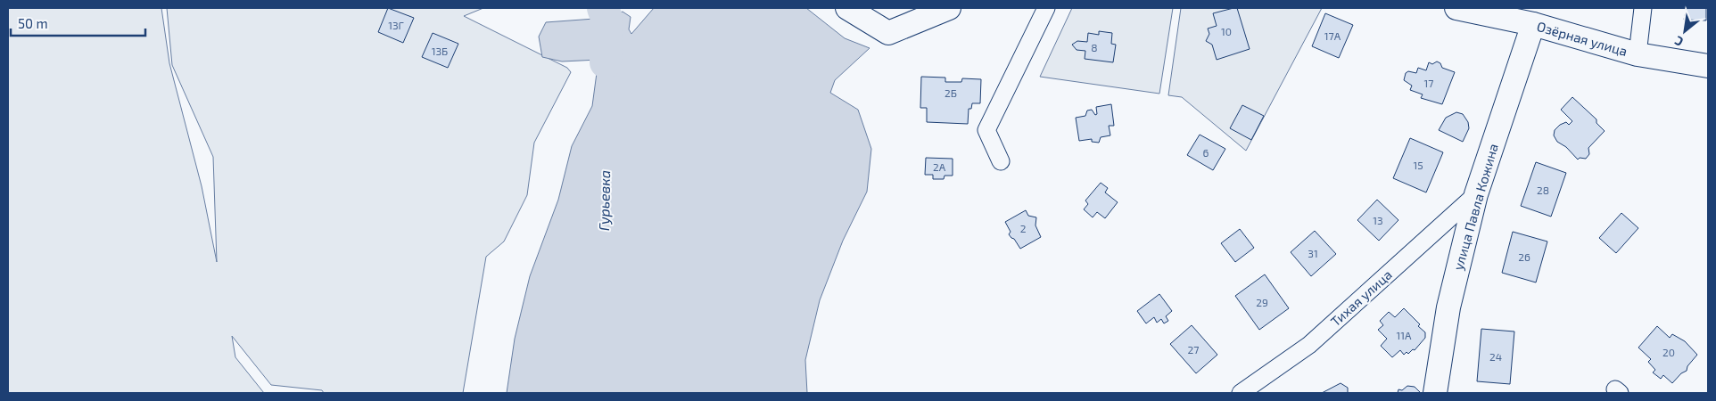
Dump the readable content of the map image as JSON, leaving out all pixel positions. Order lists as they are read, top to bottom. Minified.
{"streets":{"street":["Озёрная улица","улица Павла Кожина","Тихая улица"]},"crossings":[["Озёрная улица","улица Павла Кожина"],["улица Павла Кожина","Тихая улица"]],"water":["Гурьевка"],"house_numbers":["13Г","10","17А","8","13Б","17","2Б","6","15","2А","28","13","2","31","26","29","11А","27","20","24"],"scale_bar":"50 m","north":"bottom left"}
